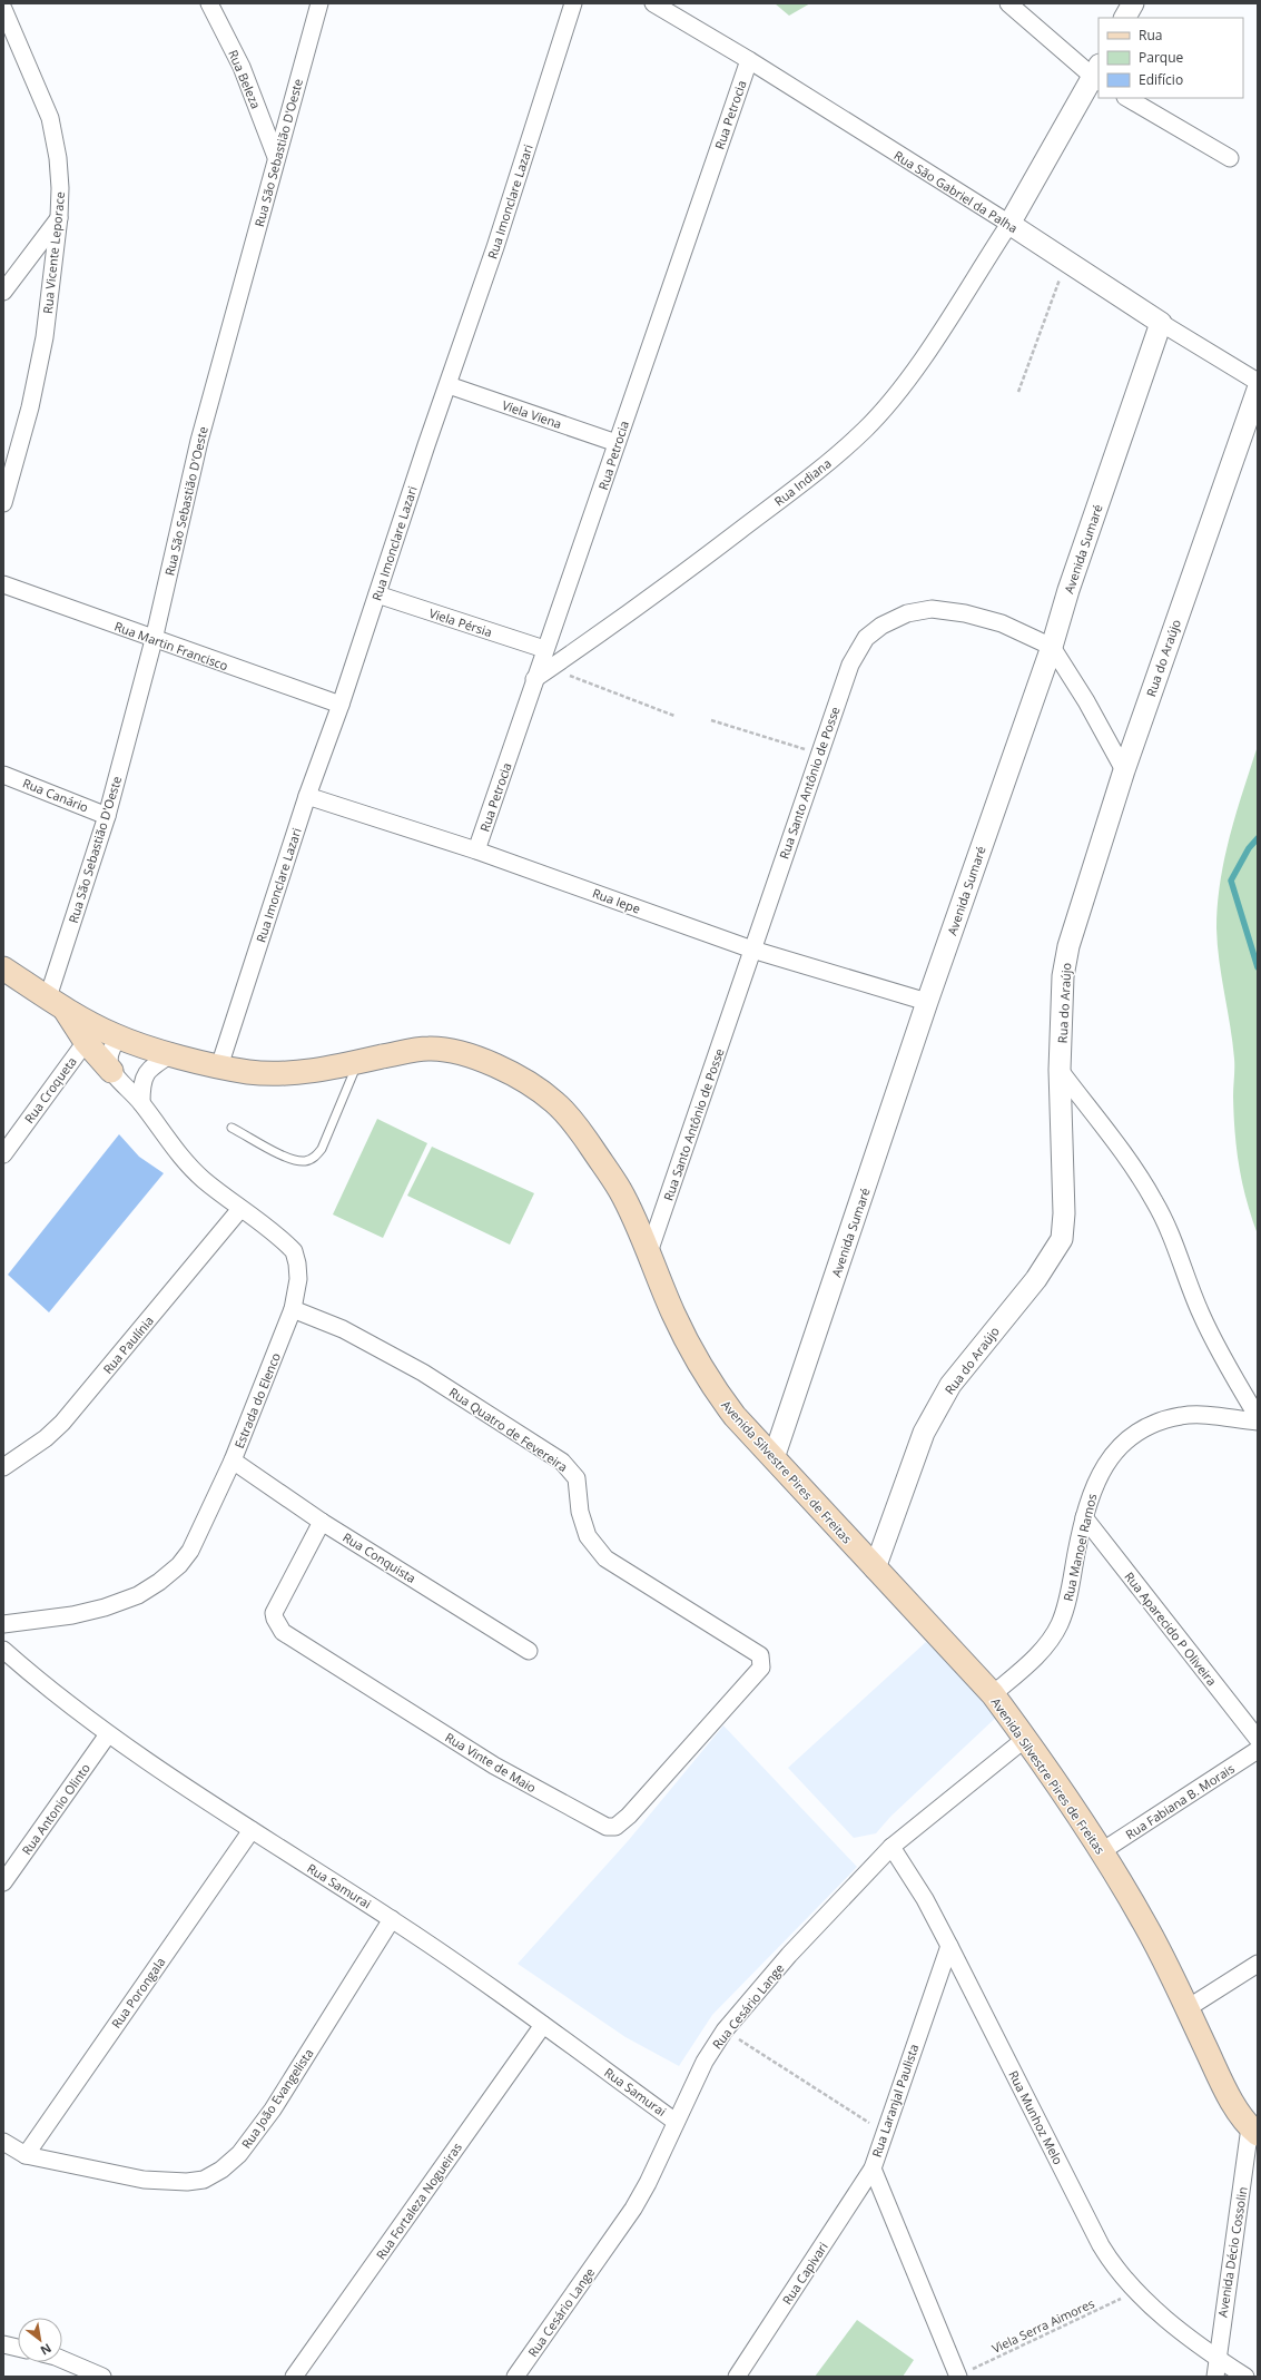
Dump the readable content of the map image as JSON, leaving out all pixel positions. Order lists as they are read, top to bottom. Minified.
{"streets":{"main road":["Avenida Silvestre Pires de Freitas"],"street":["Rua Beleza","Rua Petrocia","Rua São Sebastião D'Oeste","Rua São Gabriel da Palha","Rua Imonclare Lazari","Rua Vicente Leporace","Viela Viena","Rua Indiana","Avenida Sumaré","Viela Pérsia","Rua Martin Francisco","Rua do Araújo","Rua Santo Antônio de Posse","Rua Canário","Rua Iepe","Rua Croqueta","Rua Paulínia","Estrada do Elenco","Rua Quatro de Fevereira","Rua Manoel Ramos","Rua Conquista","Rua Aparecido P Oliveira","Rua Vinte de Maio","Rua Fabiana B. Morais","Rua Antonio Olinto","Rua Samurai","Rua Porongala","Rua Cesário Lange","Rua João Evangelista","Rua Laranjal Paulista","Rua Munhoz Melo","Rua Fortaleza Nogueiras","Avenida Décio Cossolin","Rua Capivari"],"path":["Viela Serra Aimores"]},"crossings":[["Rua Beleza","Rua São Sebastião D'Oeste"],["Rua Petrocia","Rua São Gabriel da Palha"],["Rua Petrocia","Viela Viena"],["Rua Petrocia","Rua Indiana"],["Rua Petrocia","Viela Pérsia"],["Rua Petrocia","Rua Iepe"],["Rua São Sebastião D'Oeste","Rua Martin Francisco"],["Rua São Sebastião D'Oeste","Rua Canário"],["Rua São Gabriel da Palha","Rua Indiana"],["Rua São Gabriel da Palha","Avenida Sumaré"],["Rua Imonclare Lazari","Viela Viena"],["Rua Imonclare Lazari","Viela Pérsia"],["Rua Imonclare Lazari","Rua Martin Francisco"],["Rua Imonclare Lazari","Rua Iepe"],["Rua Imonclare Lazari","Avenida Silvestre Pires de Freitas"],["Avenida Sumaré","Rua Santo Antônio de Posse"],["Avenida Sumaré","Rua Iepe"],["Avenida Sumaré","Avenida Silvestre Pires de Freitas"],["Rua do Araújo","Avenida Silvestre Pires de Freitas"],["Rua Santo Antônio de Posse","Rua Iepe"],["Rua Santo Antônio de Posse","Avenida Silvestre Pires de Freitas"],["Rua Croqueta","Avenida Silvestre Pires de Freitas"],["Rua Paulínia","Estrada do Elenco"],["Estrada do Elenco","Rua Quatro de Fevereira"],["Estrada do Elenco","Rua Conquista"],["Rua Quatro de Fevereira","Rua Vinte de Maio"],["Avenida Silvestre Pires de Freitas","Rua Manoel Ramos"],["Avenida Silvestre Pires de Freitas","Rua Fabiana B. Morais"],["Avenida Silvestre Pires de Freitas","Rua Cesário Lange"],["Avenida Silvestre Pires de Freitas","Avenida Décio Cossolin"],["Rua Manoel Ramos","Rua Aparecido P Oliveira"],["Rua Conquista","Rua Vinte de Maio"],["Rua Antonio Olinto","Rua Samurai"],["Rua Samurai","Rua Porongala"],["Rua Samurai","Rua Cesário Lange"],["Rua Samurai","Rua João Evangelista"],["Rua Samurai","Rua Fortaleza Nogueiras"],["Rua Porongala","Rua João Evangelista"],["Rua Cesário Lange","Rua Munhoz Melo"],["Rua Laranjal Paulista","Rua Munhoz Melo"],["Rua Laranjal Paulista","Rua Capivari"],["Rua Laranjal Paulista","Viela Serra Aimores"],["Rua Munhoz Melo","Avenida Décio Cossolin"],["Rua Munhoz Melo","Viela Serra Aimores"]],"legend":["Rua","Parque","Edifício"],"north":"bottom right"}
